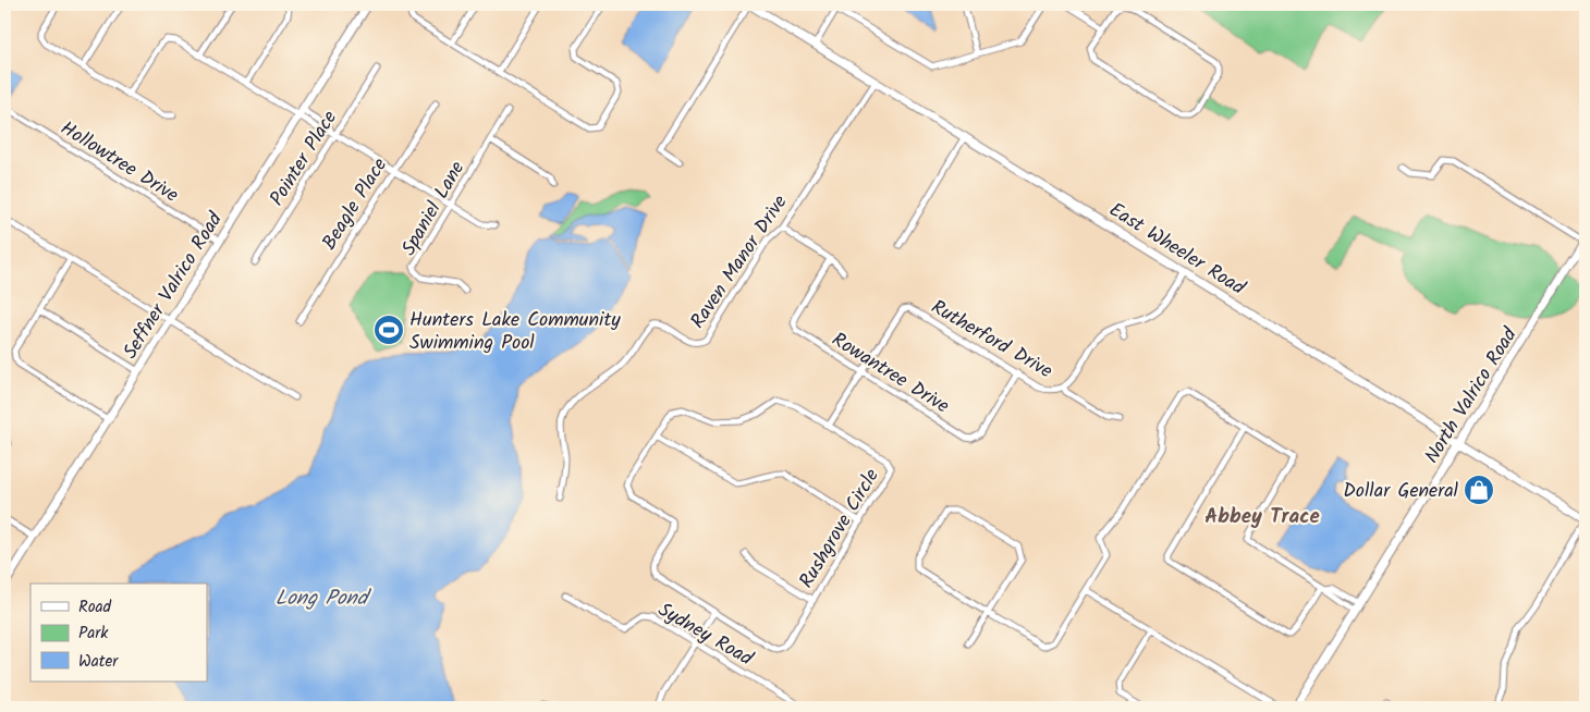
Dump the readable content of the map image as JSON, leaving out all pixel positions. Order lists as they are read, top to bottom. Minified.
{"streets":{"street":["Pointer Place","Hollowtree Drive","Beagle Place","Spaniel Lane","East Wheeler Road","Raven Manor Drive","Seffner Valrico Road","Rutherford Drive","Rowantree Drive","North Valrico Road","Rushgrove Circle","Sydney Road"]},"crossings":[["Hollowtree Drive","Seffner Valrico Road"],["East Wheeler Road","Raven Manor Drive"],["East Wheeler Road","Rutherford Drive"],["East Wheeler Road","North Valrico Road"],["Rutherford Drive","Rowantree Drive"],["Rutherford Drive","Rushgrove Circle"]],"districts":["Abbey Trace"],"water":["Long Pond"],"places":{"sports":["Hunters Lake Community Swimming Pool"],"shop":["Dollar General"]},"legend":["Road","Park","Water"]}
